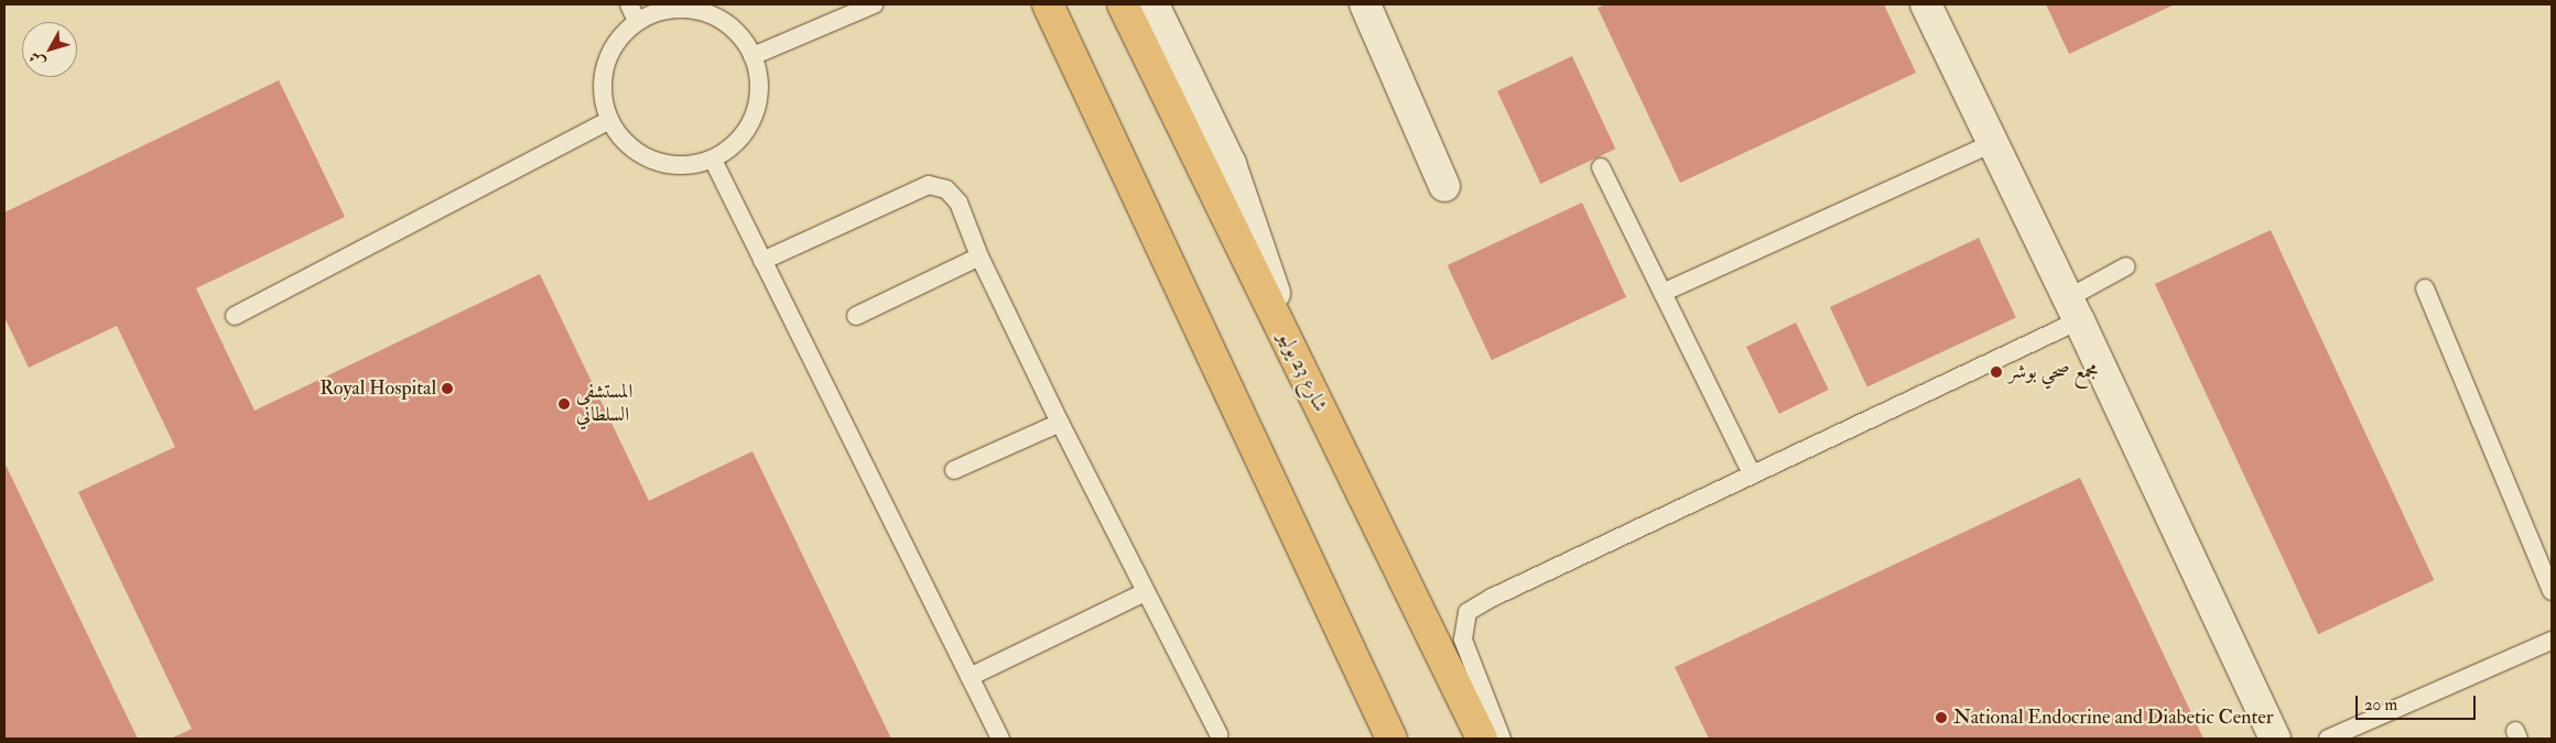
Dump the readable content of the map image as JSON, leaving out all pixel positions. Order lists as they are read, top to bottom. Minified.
{"streets":{"main road":["شارع 23 يوليو"]},"places":["مجمع صحي بوشر","Royal Hospital","المستشفى السلطاني","National Endocrine and Diabetic Center"],"scale_bar":"20 m","north":"bottom left"}
